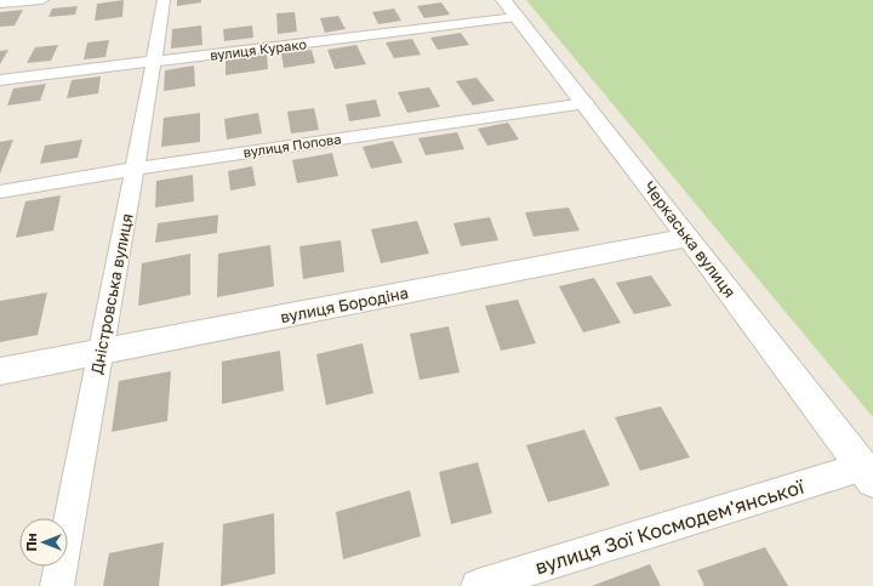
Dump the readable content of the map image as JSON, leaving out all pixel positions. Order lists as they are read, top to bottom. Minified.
{"streets":{"street":["вулиця Курако","вулиця Попова","Черкаська вулиця","Дністровська вулиця","вулиця Бородіна","вулиця Зої Космодем'янської"]},"crossings":[["вулиця Курако","Черкаська вулиця"],["вулиця Курако","Дністровська вулиця"],["вулиця Попова","Черкаська вулиця"],["вулиця Попова","Дністровська вулиця"],["Черкаська вулиця","вулиця Бородіна"],["Черкаська вулиця","вулиця Зої Космодем'янської"],["Дністровська вулиця","вулиця Бородіна"]],"north":"left"}
